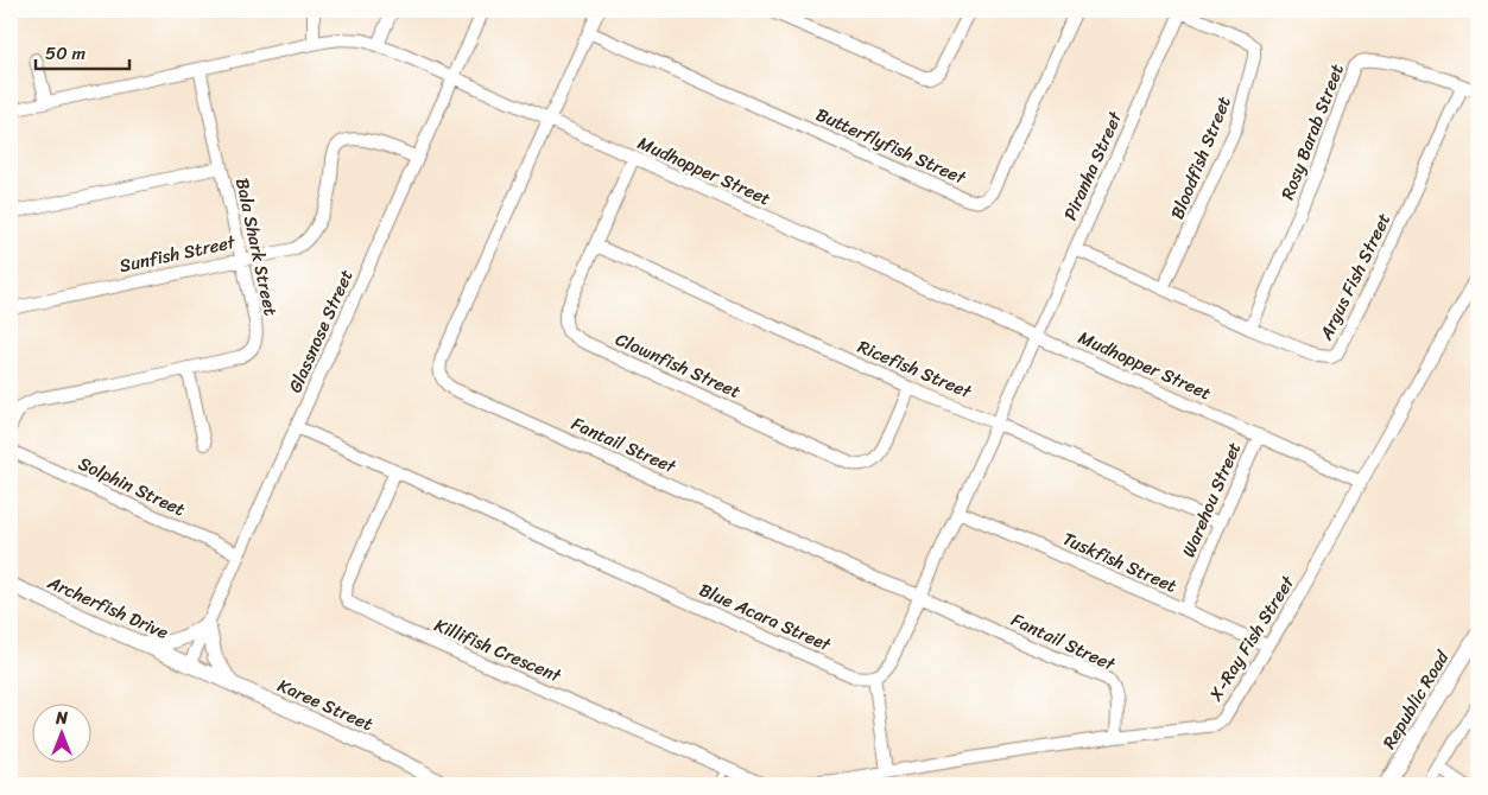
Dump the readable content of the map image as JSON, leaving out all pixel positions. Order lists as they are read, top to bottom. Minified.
{"streets":{"street":["Rosy Barab Street","Butterflyfish Street","Bloodfish Street","Piranha Street","Mudhopper Street","Bala Shark Street","Sunfish Street","Argus Fish Street","Glassnose Street","Clownfish Street","Ricefish Street","Fantail Street","Solphin Street","Warehou Street","Tuskfish Street","Archerfish Drive","Blue Acara Street","X-Ray Fish Street","Killifish Crescent","Republic Road","Karee Street"]},"crossings":[["Rosy Barab Street","Argus Fish Street"],["Butterflyfish Street","Fantail Street"],["Bloodfish Street","Piranha Street"],["Bloodfish Street","Argus Fish Street"],["Piranha Street","Mudhopper Street"],["Piranha Street","Argus Fish Street"],["Mudhopper Street","Bala Shark Street"],["Mudhopper Street","Glassnose Street"],["Mudhopper Street","Clownfish Street"],["Mudhopper Street","Fantail Street"],["Mudhopper Street","Warehou Street"],["Mudhopper Street","X-Ray Fish Street"],["Bala Shark Street","Sunfish Street"],["Sunfish Street","Glassnose Street"],["Glassnose Street","Solphin Street"],["Glassnose Street","Archerfish Drive"],["Glassnose Street","Blue Acara Street"],["Glassnose Street","Karee Street"],["Clownfish Street","Ricefish Street"],["Ricefish Street","Warehou Street"],["Fantail Street","X-Ray Fish Street"],["Warehou Street","Tuskfish Street"],["Tuskfish Street","X-Ray Fish Street"],["Archerfish Drive","Karee Street"],["Blue Acara Street","Killifish Crescent"]],"scale_bar":"50 m","north":"top"}
